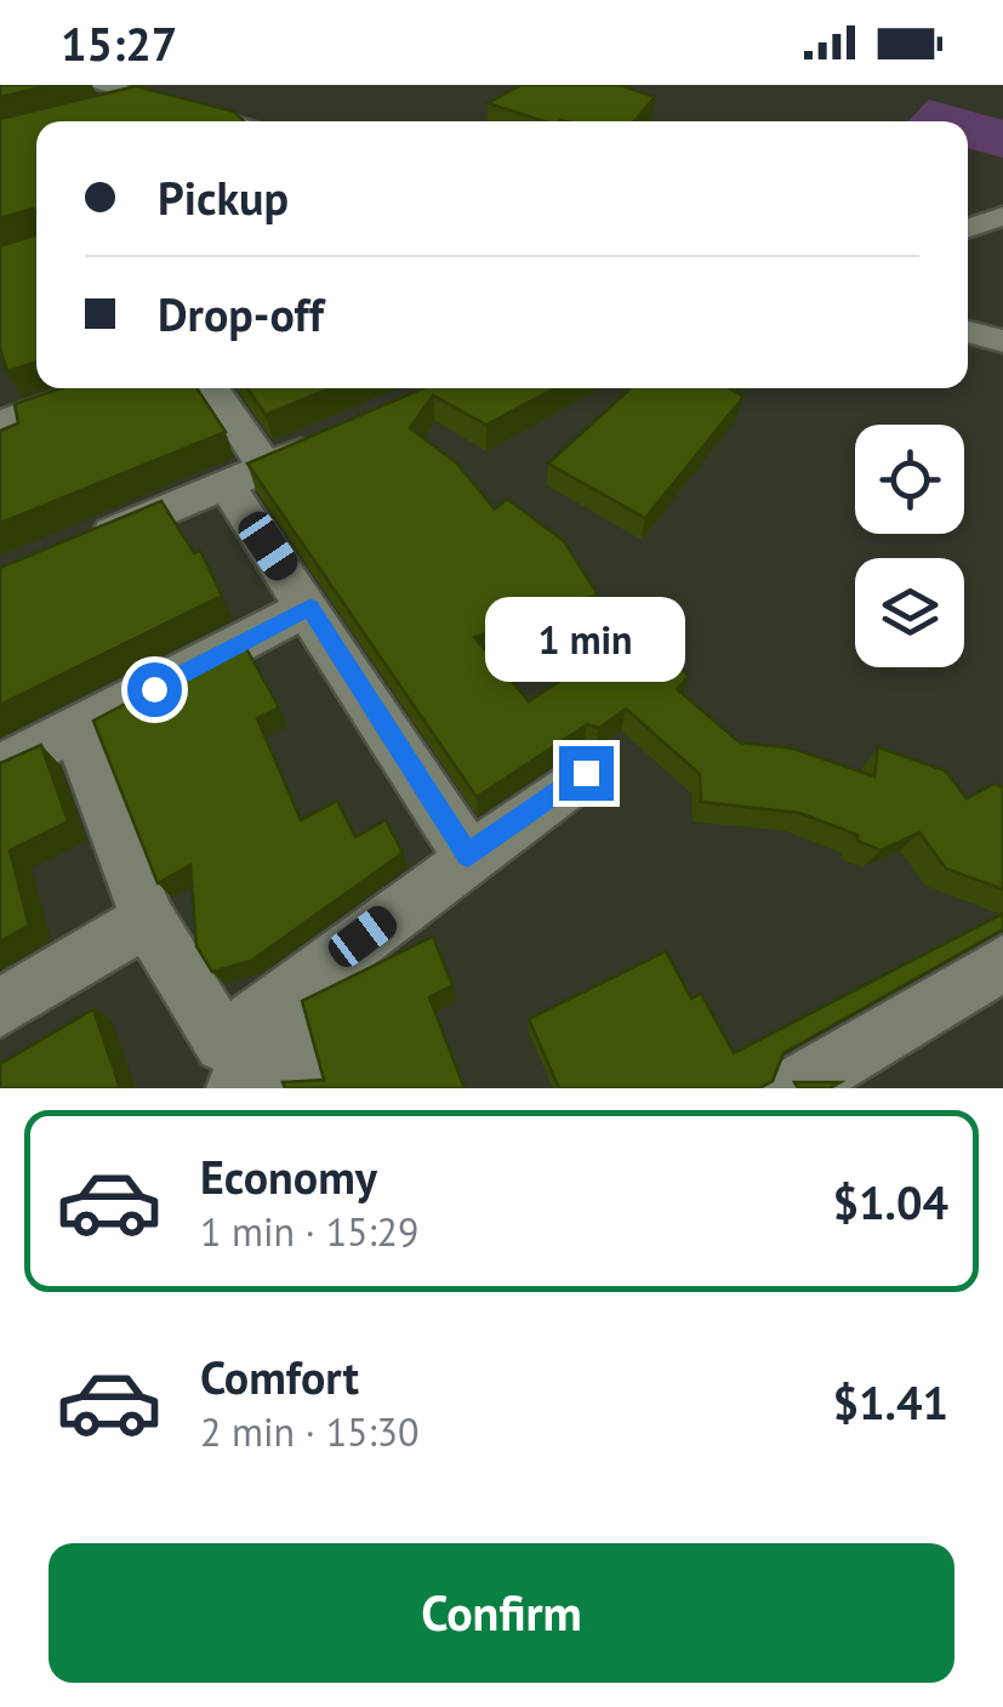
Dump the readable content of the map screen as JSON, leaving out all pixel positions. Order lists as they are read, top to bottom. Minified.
{"page":{"status":"15:27","banner":["Pickup","Drop-off"],"bubble":"1 min","list":[{"name":"Economy","note":"1 min · 15:29","value":"$1.04"},{"name":"Comfort","note":"2 min · 15:30","value":"$1.41"}],"buttons":"Confirm"}}
